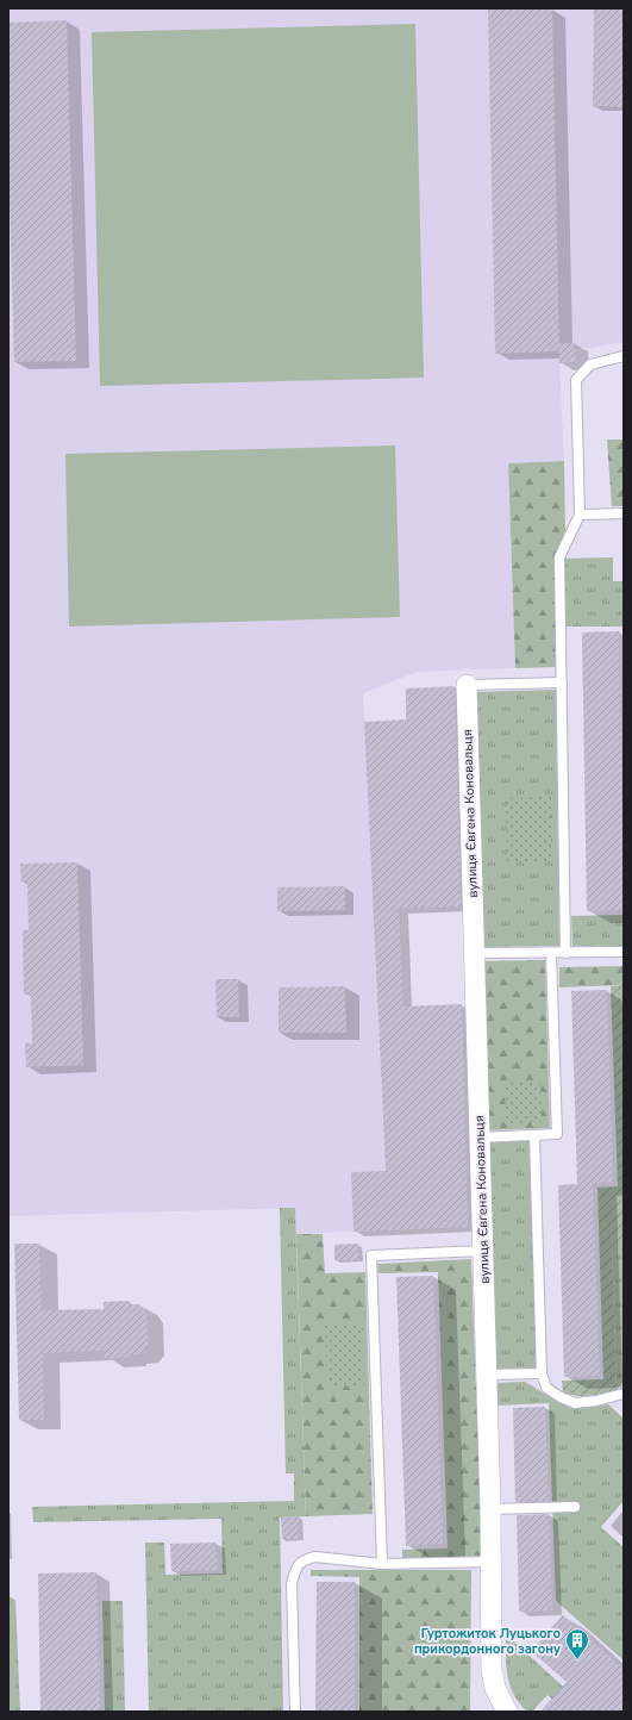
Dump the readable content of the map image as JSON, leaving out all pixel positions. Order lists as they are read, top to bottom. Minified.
{"streets":{"street":["вулиця Євгена Коновальця"]},"places":{"building":["Гуртожиток Луцького прикордонного загону"]}}
